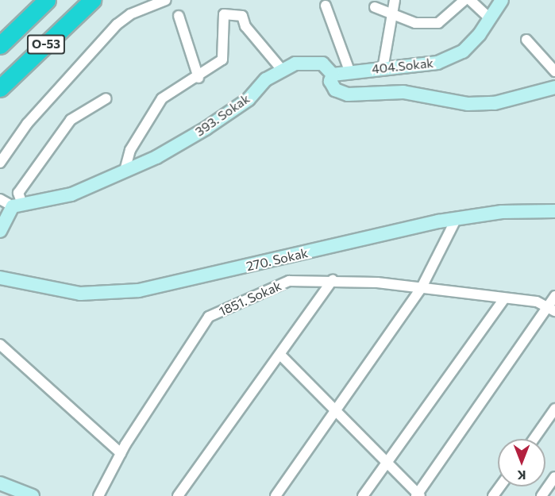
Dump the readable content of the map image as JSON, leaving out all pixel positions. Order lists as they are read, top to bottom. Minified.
{"streets":{"highway":["O-53"],"street":["404.Sokak","393. Sokak","270. Sokak","1851. Sokak"]},"crossings":[["404.Sokak","393. Sokak"]],"north":"bottom"}
